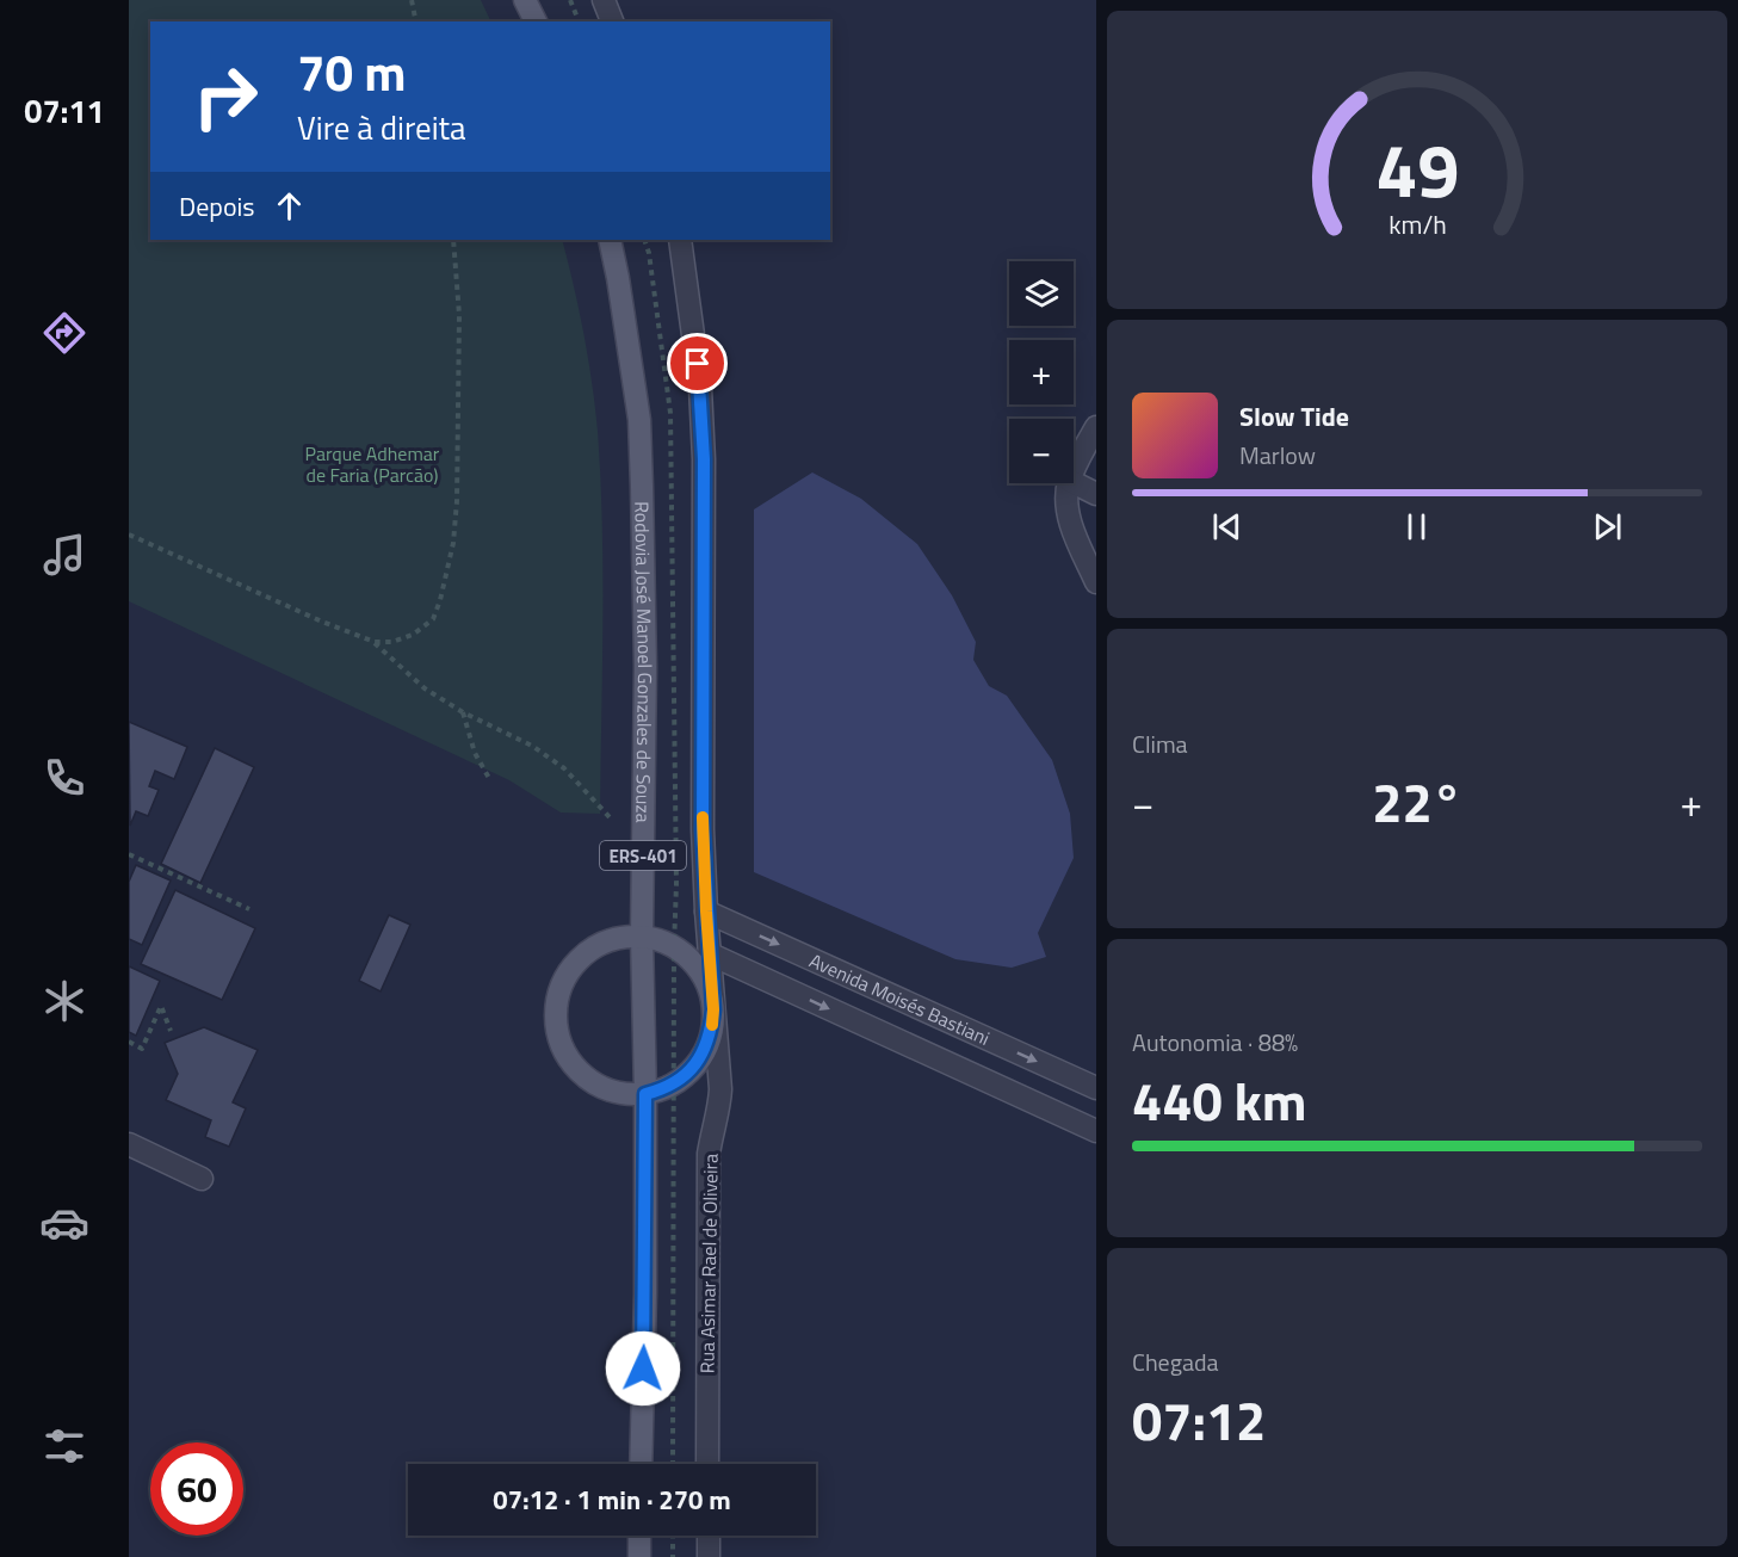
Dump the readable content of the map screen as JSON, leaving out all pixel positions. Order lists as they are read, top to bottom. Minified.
{"streets":{"main road":["Rodovia José Manoel Gonzales de Souza","ERS-401"],"street":["Avenida Moisés Bastiani","Rua Asimar Rael de Oliveira"]},"crossings":[["Avenida Moisés Bastiani","Rua Asimar Rael de Oliveira"]],"one_way":["Avenida Moisés Bastiani"],"parks":["Parque Adhemar de Faria (Parcão)"],"page":{"tabs":"07:11","turn":["70 m","Vire à direita"],"then":"Depois","map_buttons":["+","−"],"song":["Slow Tide","Marlow"],"tile":["Clima",["Autonomia · 88%","440 km"],["Chegada","07:12"]],"heat":["−","22°","+"],"limit":"60","trip":"07:12 · 1 min · 270 m","gauge":["49","km/h"]}}
